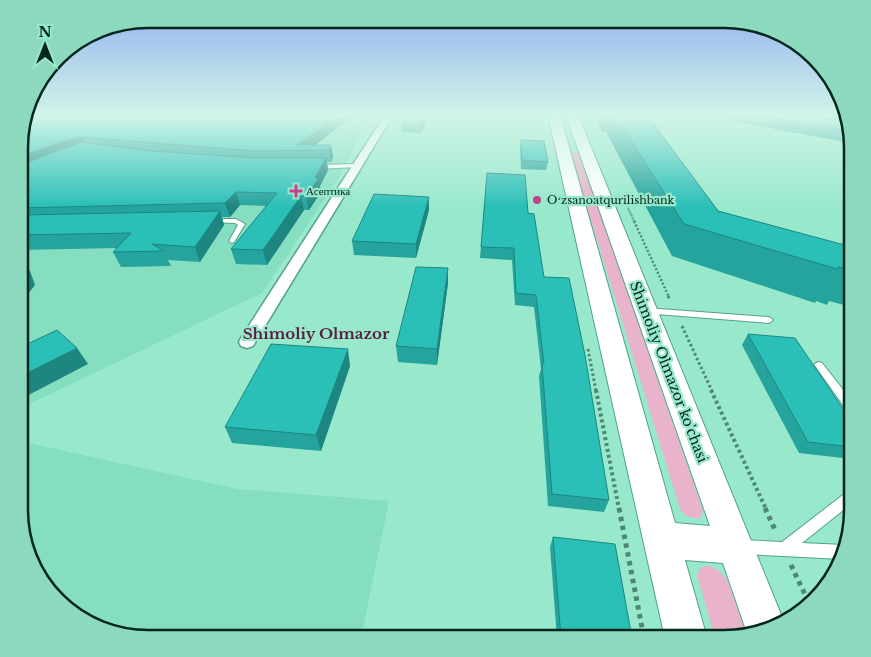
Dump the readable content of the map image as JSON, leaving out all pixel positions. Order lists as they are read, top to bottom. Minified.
{"streets":{"main road":["Shimoliy Olmazor ko'chasi"]},"districts":["Shimoliy Olmazor"],"places":{"health":["Асептика"],"other":["Oʻzsanoatqurilishbank"]},"north":"top"}
